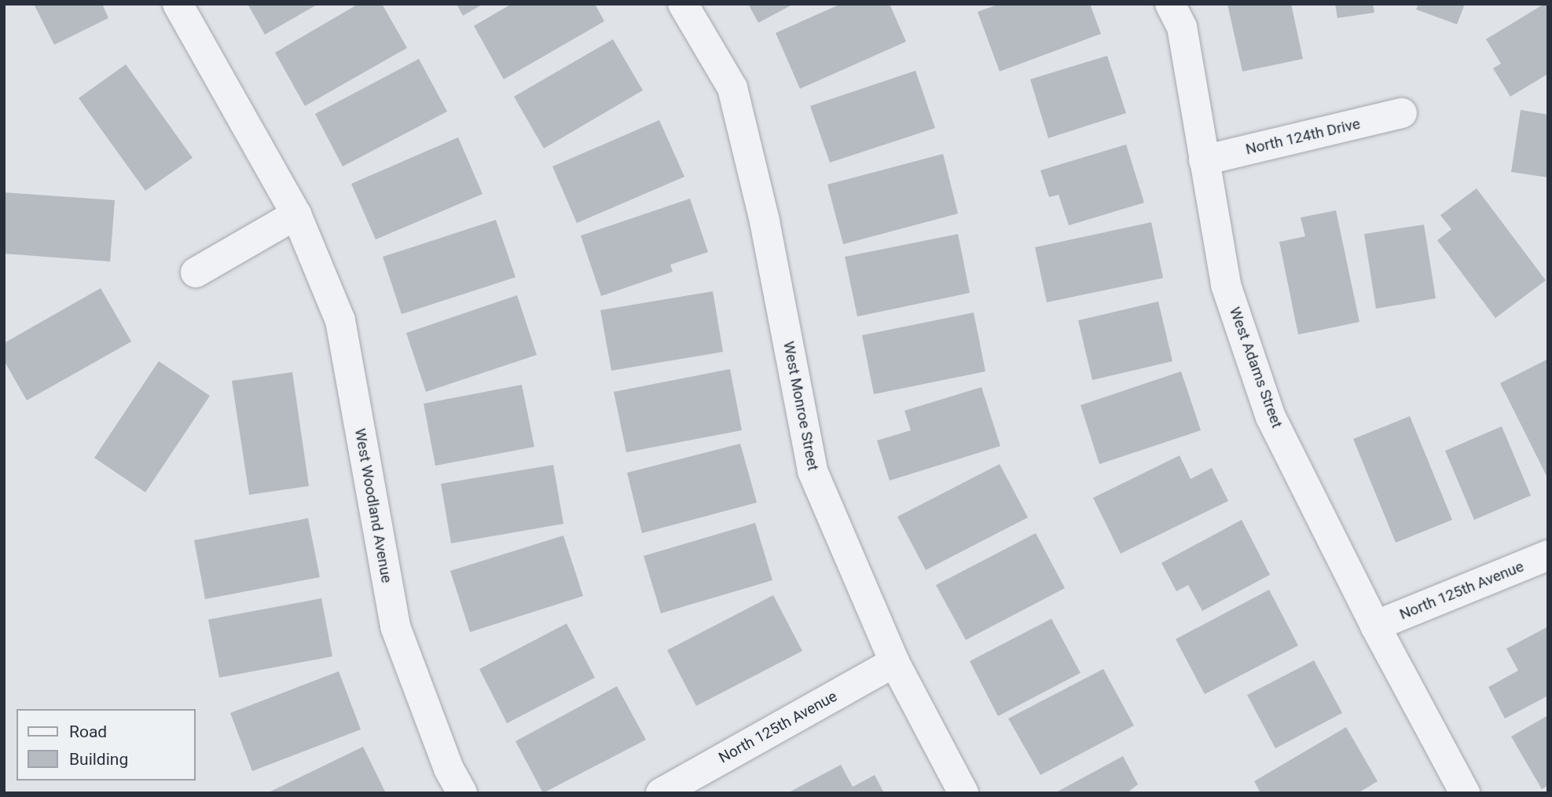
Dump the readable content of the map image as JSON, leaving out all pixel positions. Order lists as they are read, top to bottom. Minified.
{"streets":{"street":["North 124th Drive","West Adams Street","West Monroe Street","West Woodland Avenue","North 125th Avenue"]},"crossings":[["North 124th Drive","West Adams Street"],["West Adams Street","North 125th Avenue"],["West Monroe Street","North 125th Avenue"]],"legend":["Road","Building"]}
